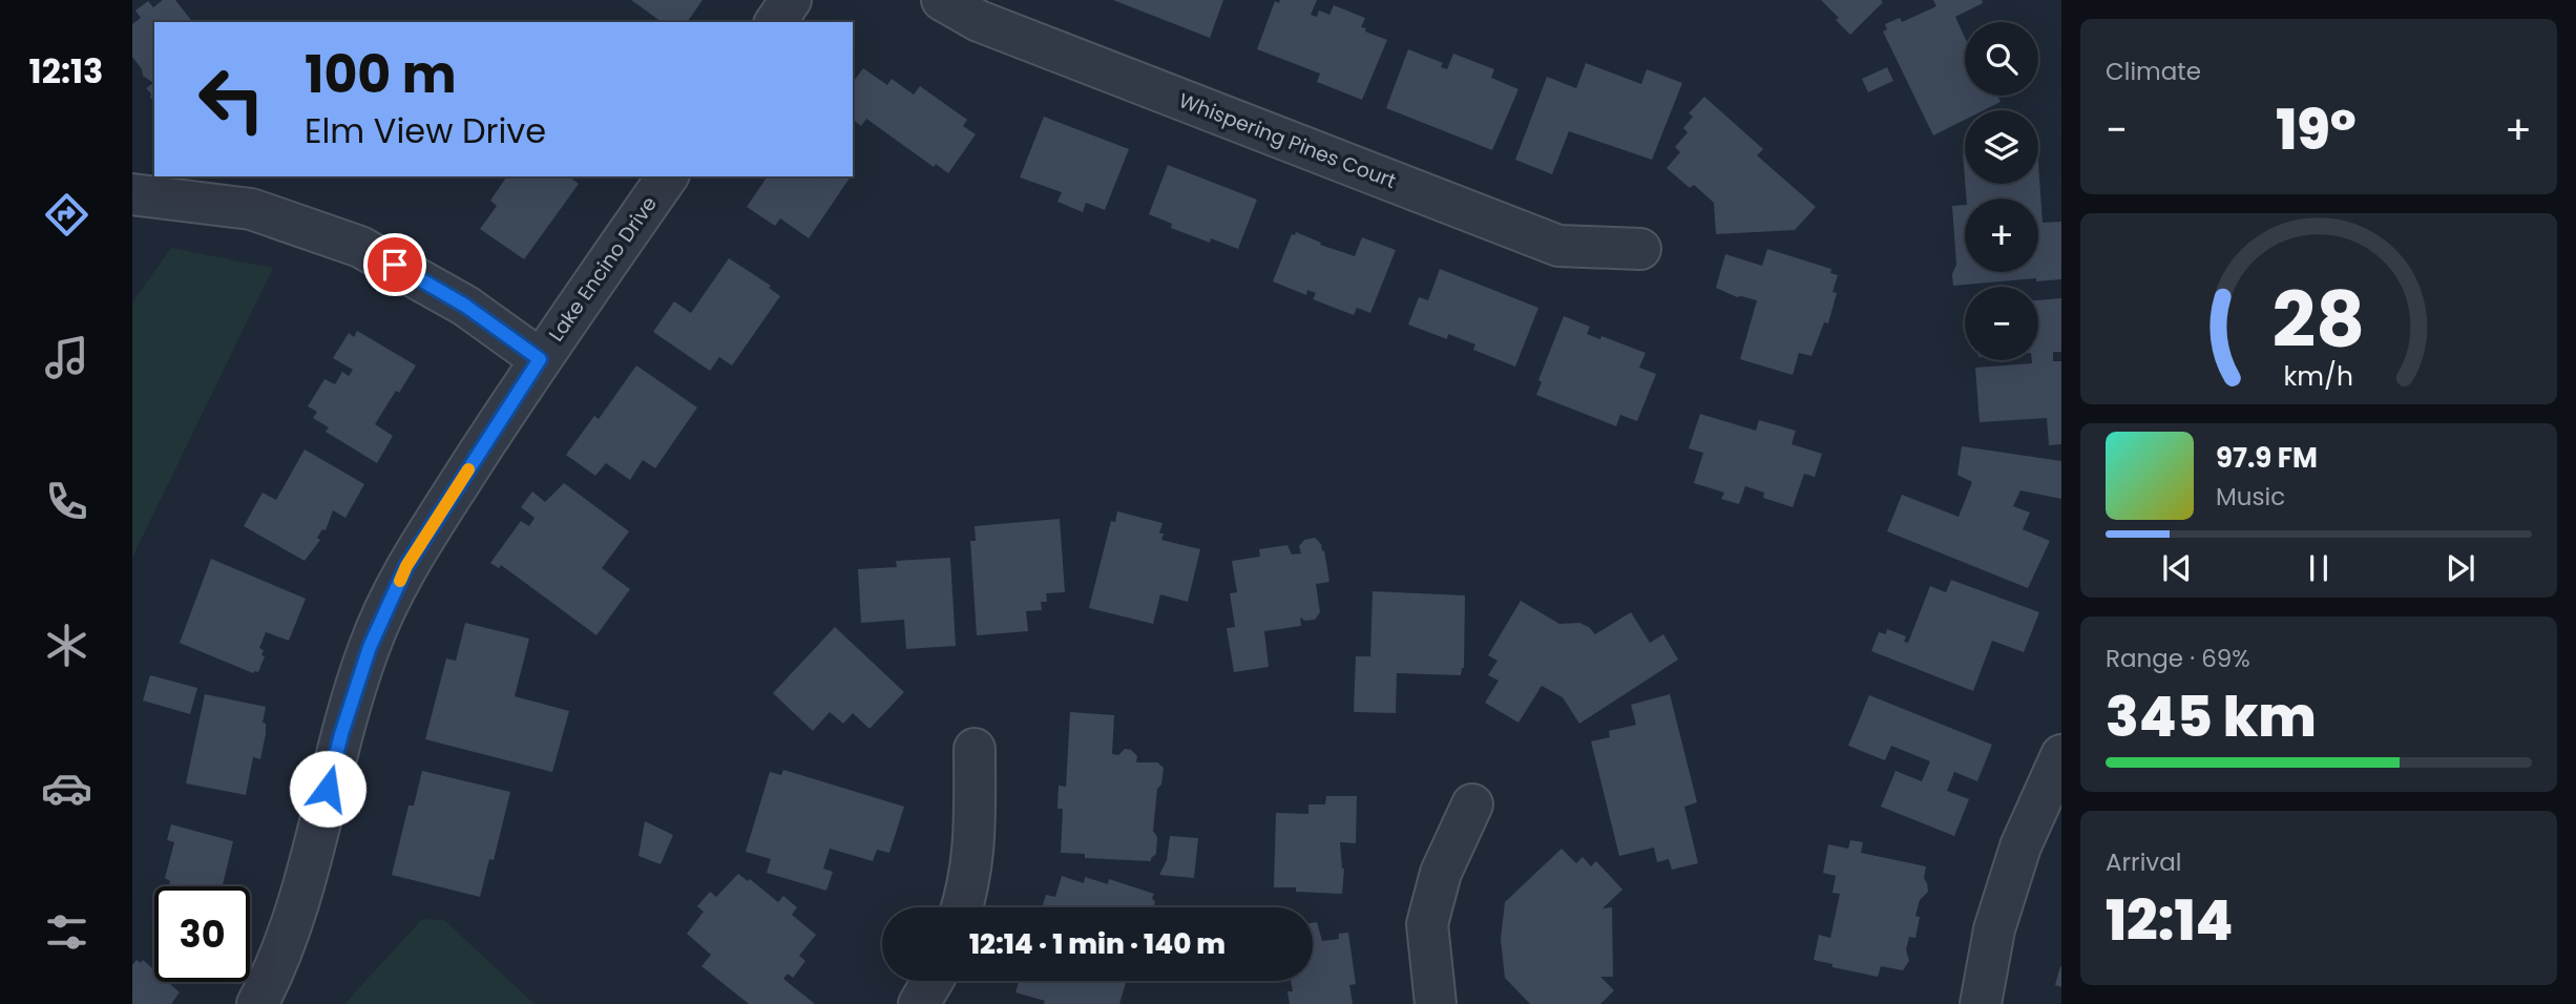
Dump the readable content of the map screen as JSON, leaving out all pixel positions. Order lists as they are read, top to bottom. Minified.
{"streets":{"street":["Whispering Pines Court","Lake Encino Drive"]},"page":{"tabs":"12:13","tile":["Climate",["Range · 69%","345 km"],["Arrival","12:14"]],"map_buttons":["+","−"],"turn":["100 m","Elm View Drive"],"heat":["−","19°","+"],"song":["97.9 FM","Music"],"limit":"30","trip":"12:14 · 1 min · 140 m","gauge":["28","km/h"]}}
